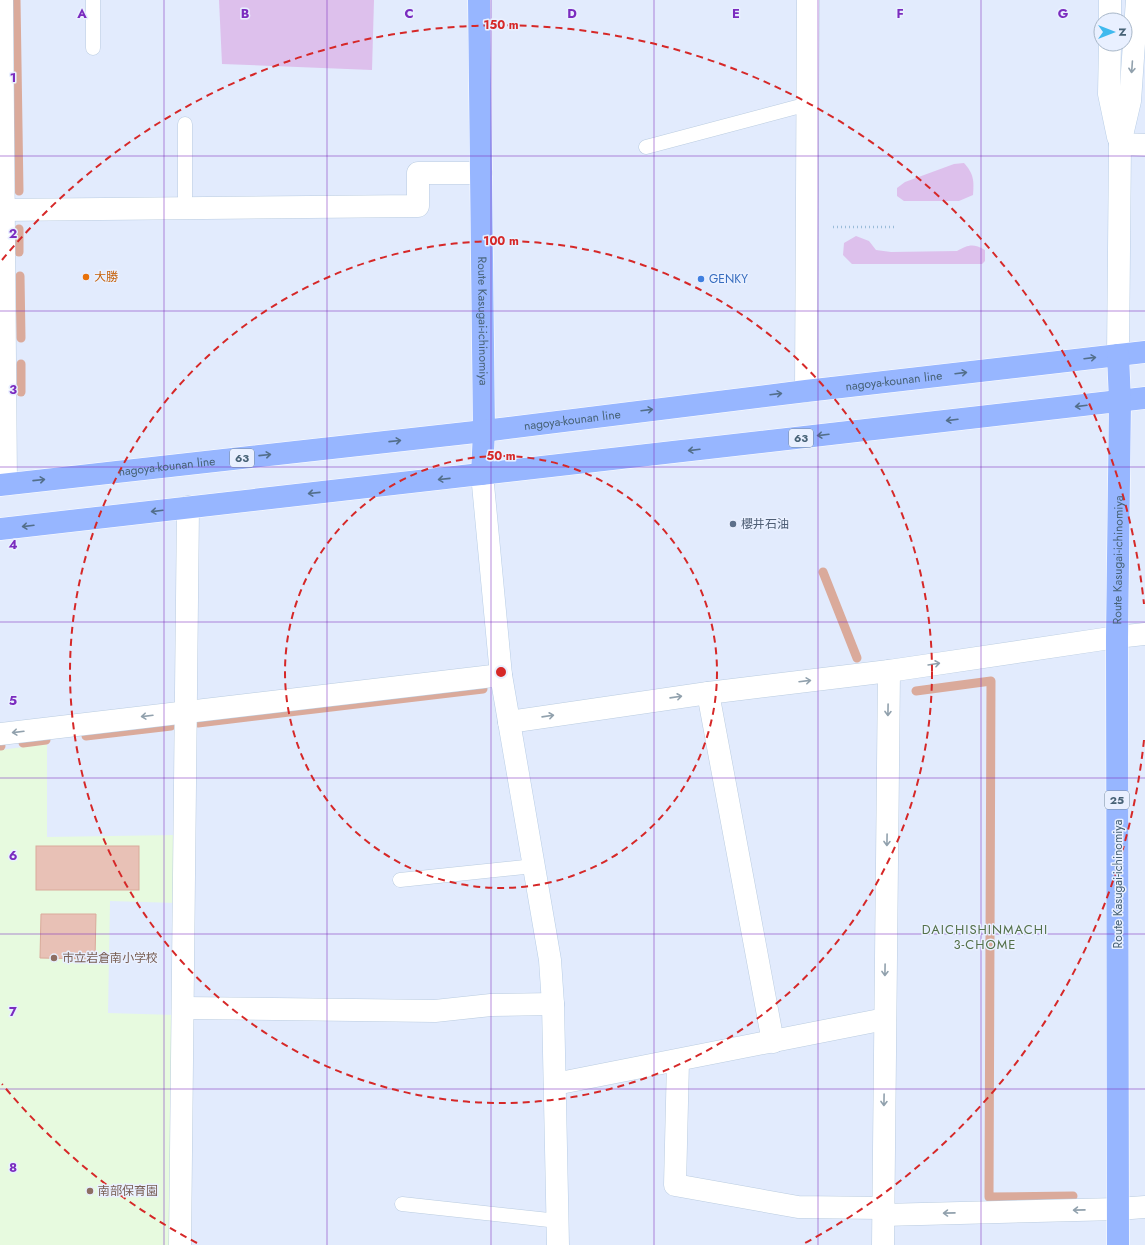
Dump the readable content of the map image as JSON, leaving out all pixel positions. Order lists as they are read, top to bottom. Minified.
{"streets":{"main road":["Route Kasugai-ichinomiya","nagoya-kounan line","63","25"]},"crossings":[["Route Kasugai-ichinomiya","nagoya-kounan line"],["Route Kasugai-ichinomiya","63"]],"districts":["DAICHISHINMACHI 3-CHOME"],"places":["大勝","GENKY","櫻井石油","市立岩倉南小学校","南部保育園"],"north":"right","grid":{"columns":["A","B","C","D","E","F","G"],"rows":["1","2","3","4","5","6","7","8"]},"rings":["150 m","100 m","50 m"]}
